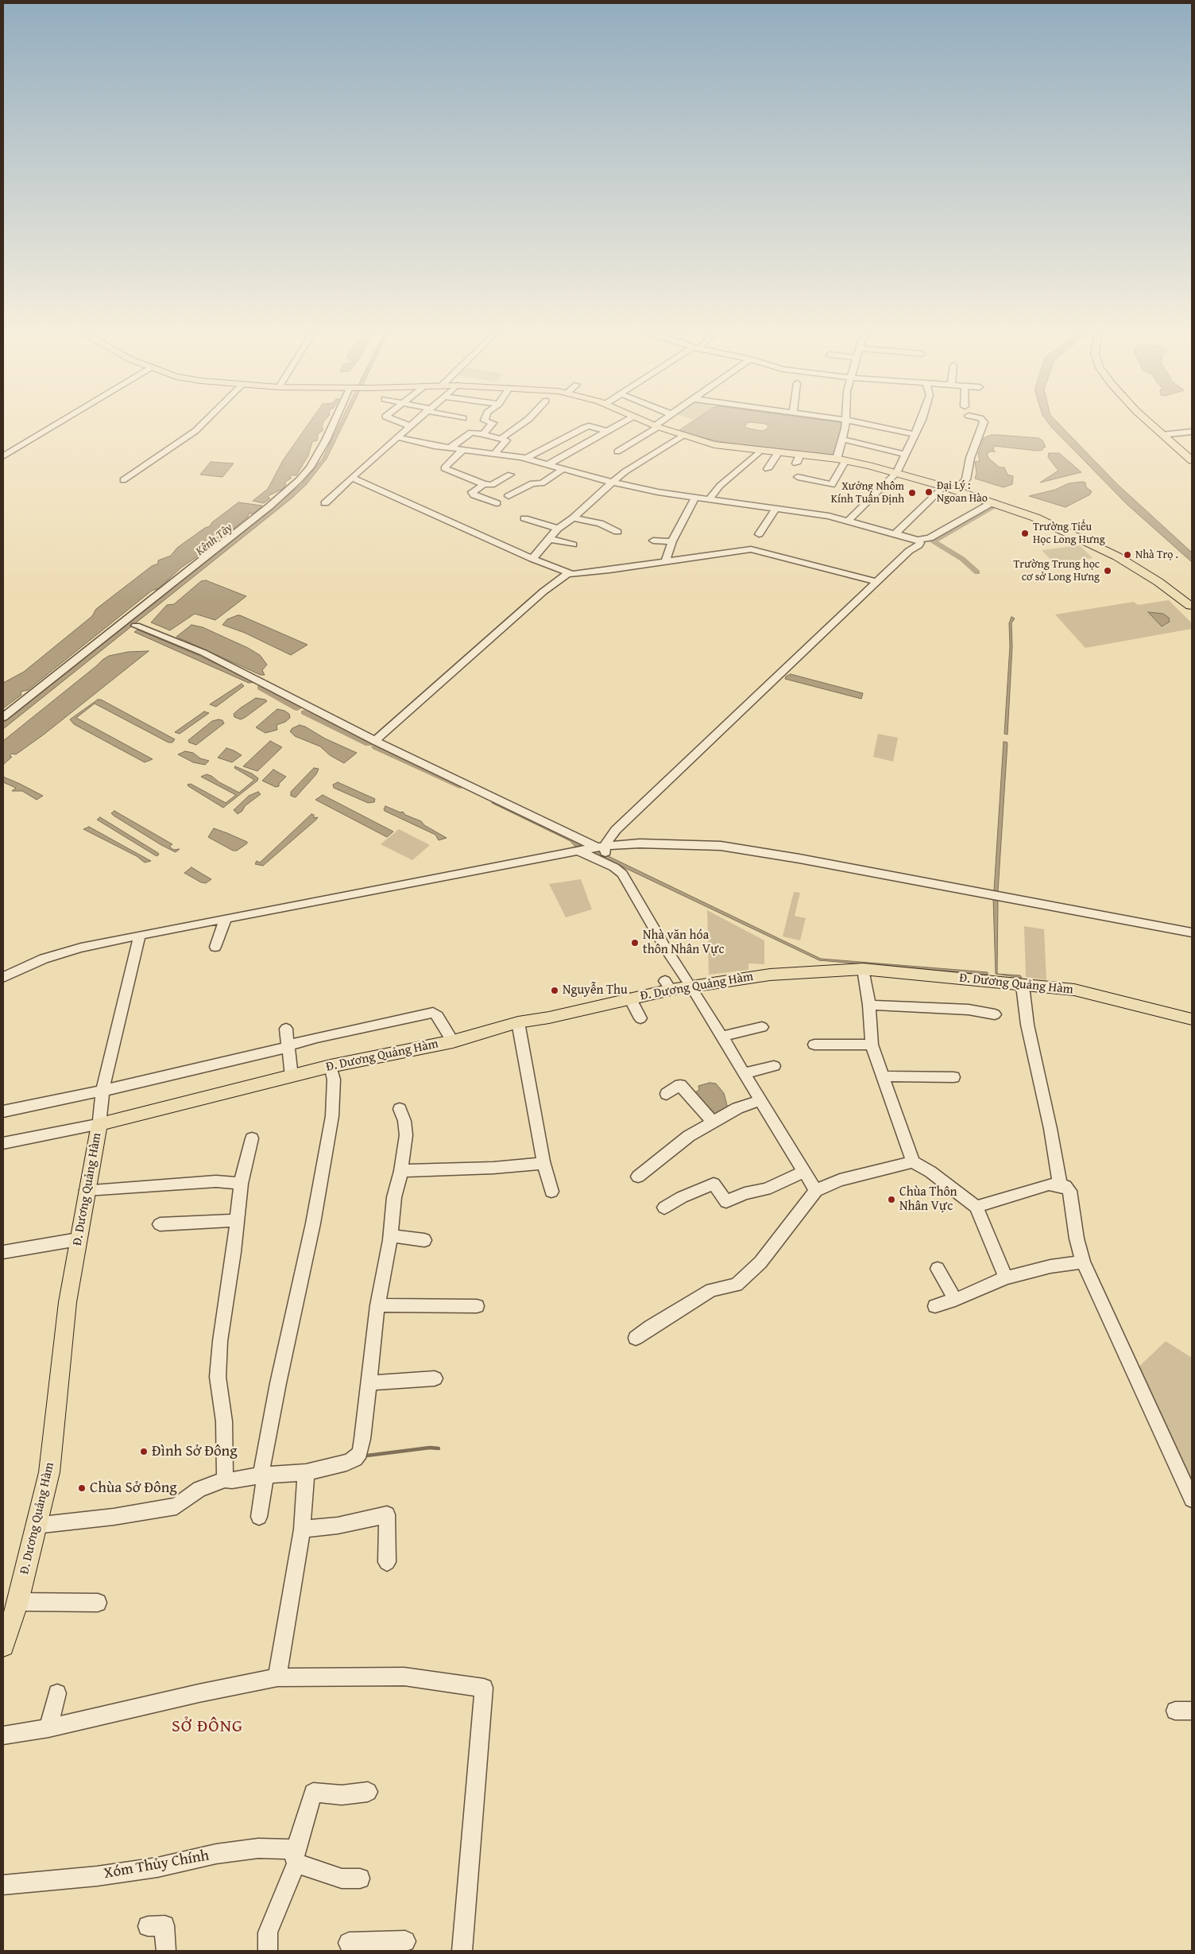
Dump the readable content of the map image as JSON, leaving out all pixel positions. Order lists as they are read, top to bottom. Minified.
{"streets":{"main road":["Đ. Dương Quảng Hàm"],"street":["Xóm Thủy Chính"]},"districts":["SỞ ĐÔNG"],"water":["Kênh Tây"],"places":["Đại Lý : Ngoan Hào","Xưởng Nhôm Kính Tuấn Định","Trường Tiểu Học Long Hưng","Nhà Trọ .","Trường Trung học cơ sở Long Hưng","Nhà văn hóa thôn Nhân Vực","Nguyễn Thu","Chùa Thôn Nhân Vực","Đình Sở Đông","Chùa Sở Đông"]}
